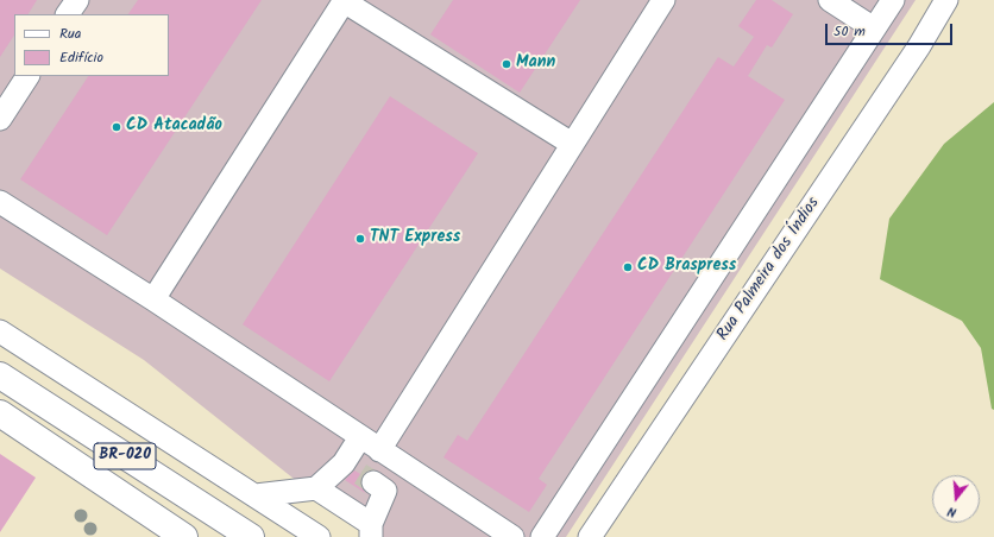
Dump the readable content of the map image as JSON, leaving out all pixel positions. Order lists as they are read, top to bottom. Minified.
{"streets":{"highway":["BR-020"],"street":["Rua Palmeira dos Índios"]},"places":["Mann","CD Atacadão","TNT Express","CD Braspress"],"legend":["Rua","Edifício"],"scale_bar":"50 m","north":"bottom"}
